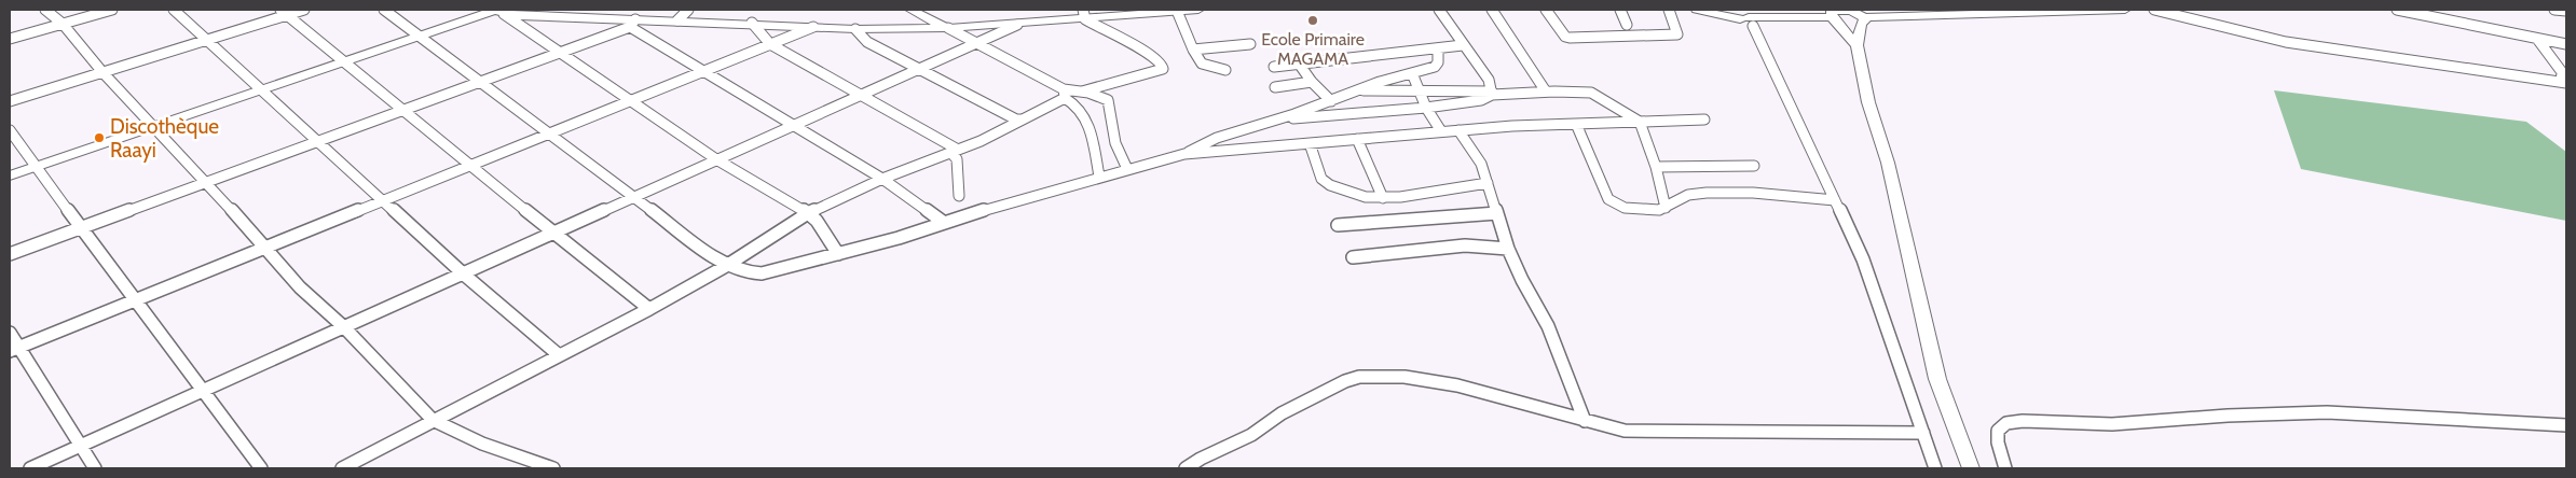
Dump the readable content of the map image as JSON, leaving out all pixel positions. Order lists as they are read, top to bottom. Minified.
{"places":["Ecole Primaire MAGAMA","Discothèque Raayi"]}
